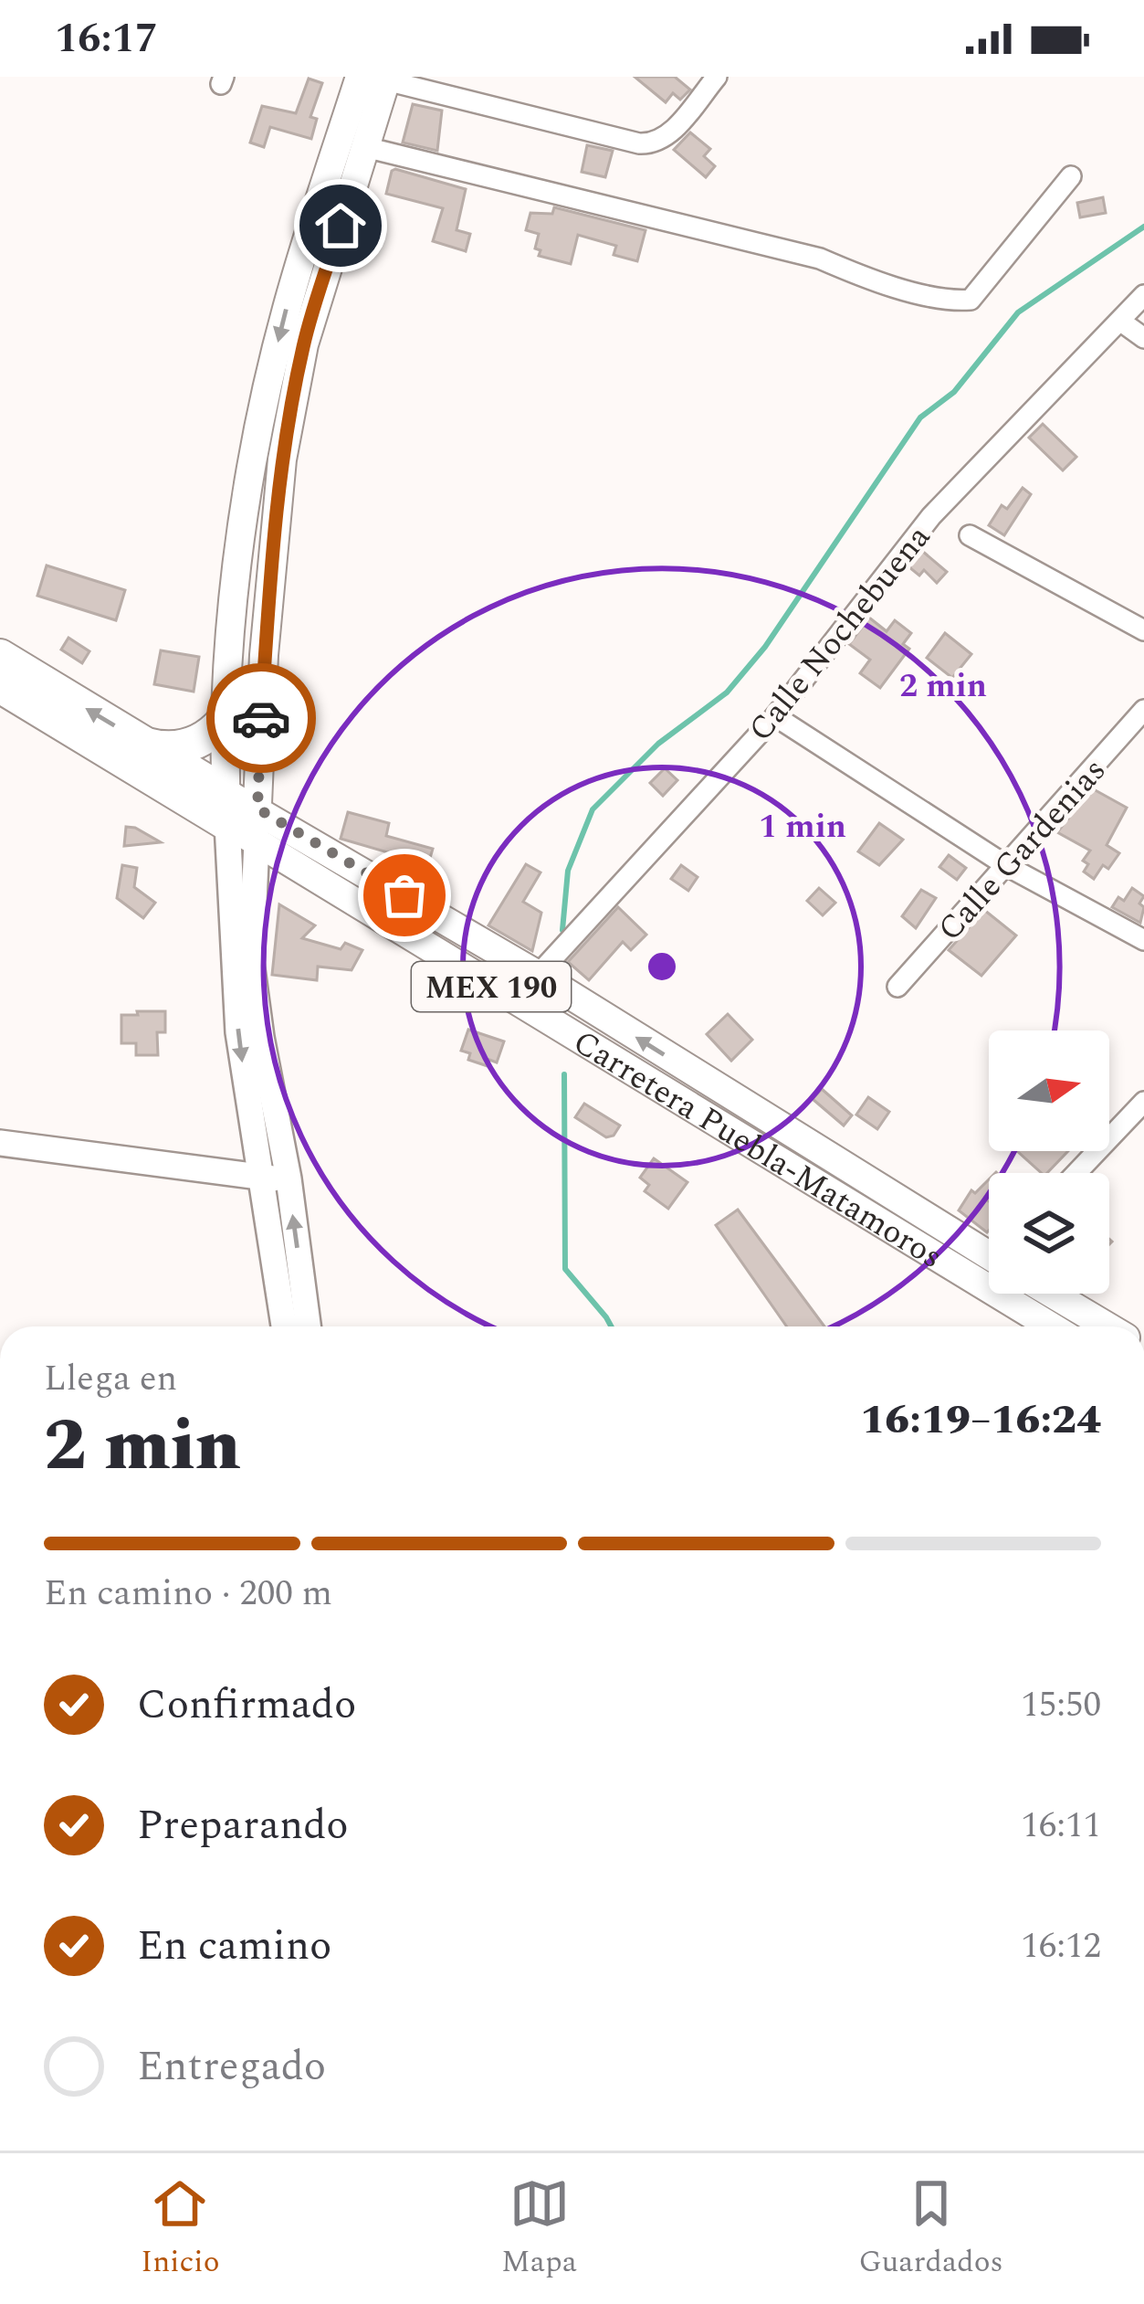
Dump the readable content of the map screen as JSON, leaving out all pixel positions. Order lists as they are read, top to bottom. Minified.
{"streets":{"highway":["MEX 190","Carretera Puebla-Matamoros"],"street":["Calle Nochebuena","Calle Gardenias"]},"crossings":[["Calle Nochebuena","Carretera Puebla-Matamoros"]],"north":"right","page":{"status":"16:17","heading":["2 min","Llega en","16:19–16:24"],"bar":"En camino · 200 m","list":[["Confirmado","15:50"],["Preparando","16:11"],["En camino","16:12"],"Entregado"],"tabs":["Inicio","Mapa","Guardados"]},"rings":["2 min","1 min"]}
